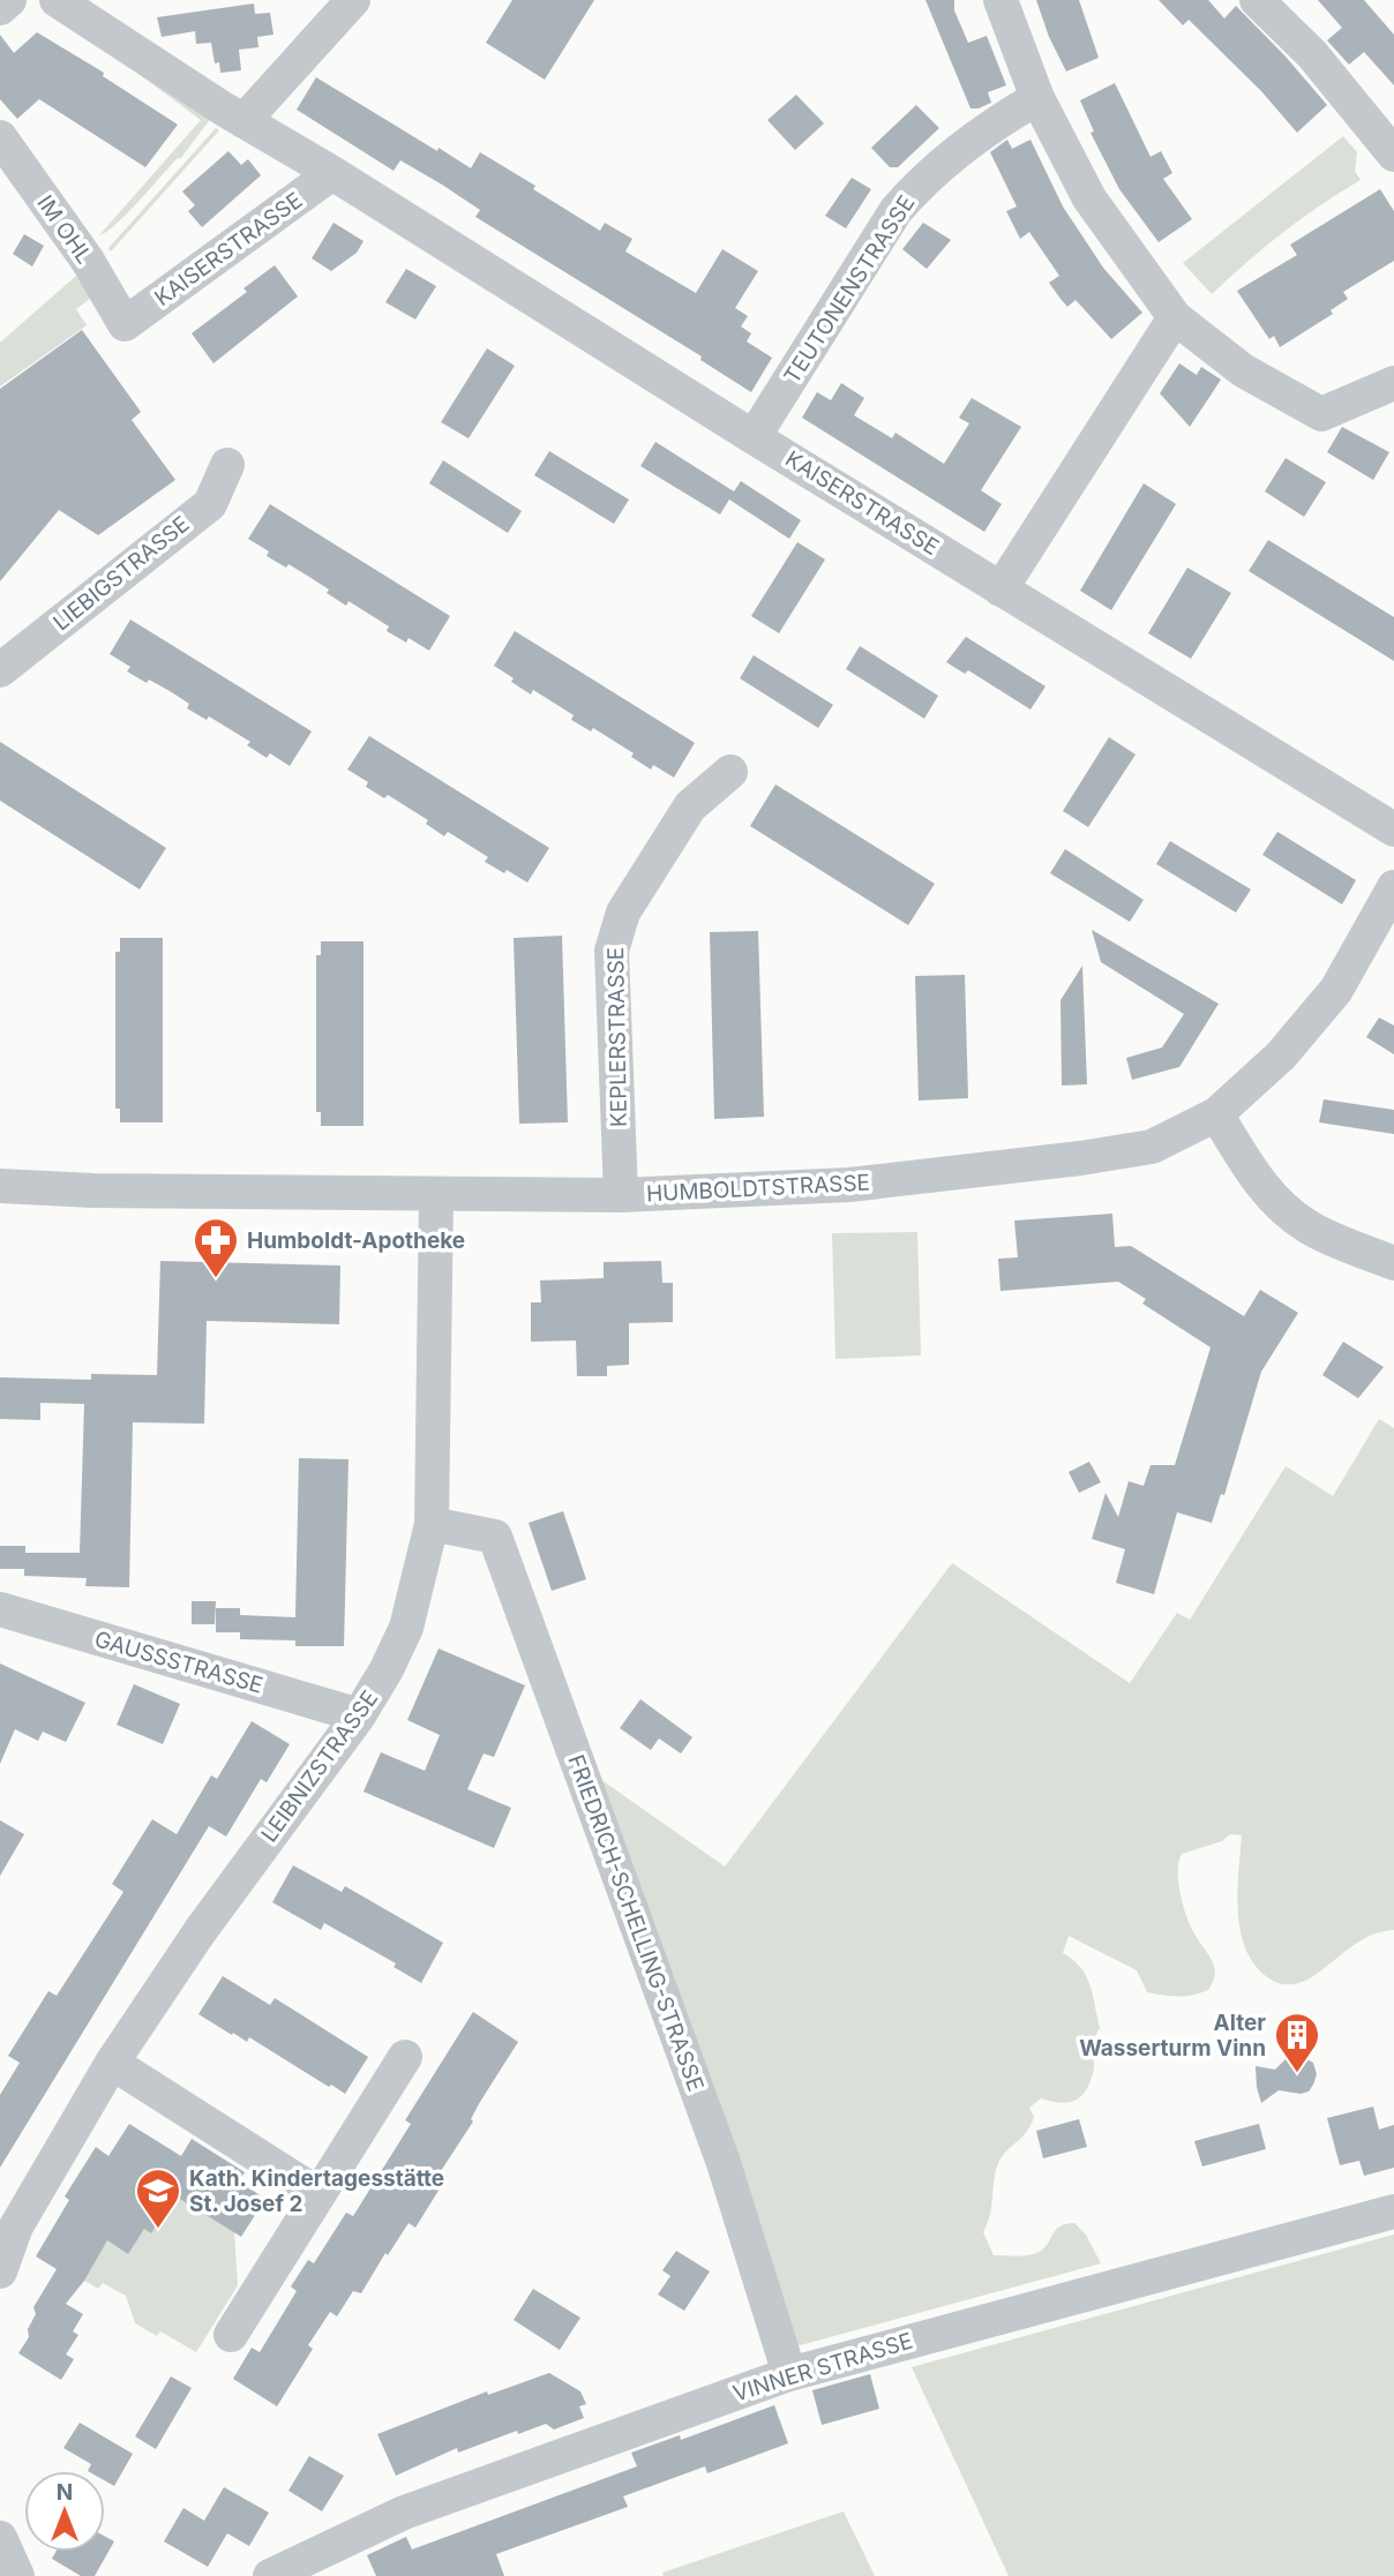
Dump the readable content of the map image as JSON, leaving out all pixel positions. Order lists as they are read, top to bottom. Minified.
{"streets":{"street":["IM OHL","KAISERSTRASSE","TEUTONENSTRASSE","LIEBIGSTRASSE","KEPLERSTRASSE","HUMBOLDTSTRASSE","GAUSSSTRASSE","LEIBNIZSTRASSE","FRIEDRICH-SCHELLING-STRASSE","VINNER STRASSE"]},"crossings":[["IM OHL","KAISERSTRASSE"],["KAISERSTRASSE","TEUTONENSTRASSE"],["KEPLERSTRASSE","HUMBOLDTSTRASSE"],["HUMBOLDTSTRASSE","LEIBNIZSTRASSE"],["GAUSSSTRASSE","LEIBNIZSTRASSE"],["LEIBNIZSTRASSE","FRIEDRICH-SCHELLING-STRASSE"],["FRIEDRICH-SCHELLING-STRASSE","VINNER STRASSE"]],"places":{"pharmacy":["Humboldt-Apotheke"],"building":["Alter Wasserturm Vinn"],"school or university":["Kath. Kindertagesstätte St. Josef 2"]},"north":"top"}
